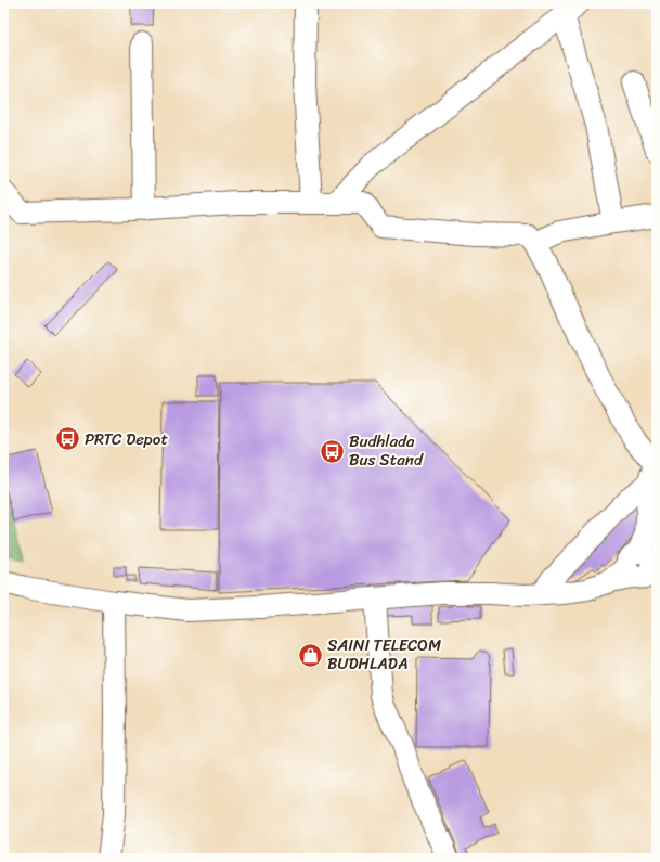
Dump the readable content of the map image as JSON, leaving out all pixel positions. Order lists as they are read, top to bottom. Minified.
{"places":{"bus stop":["PRTC Depot","Budhlada Bus Stand"],"shop":["SAINI TELECOM BUDHLADA"]}}
